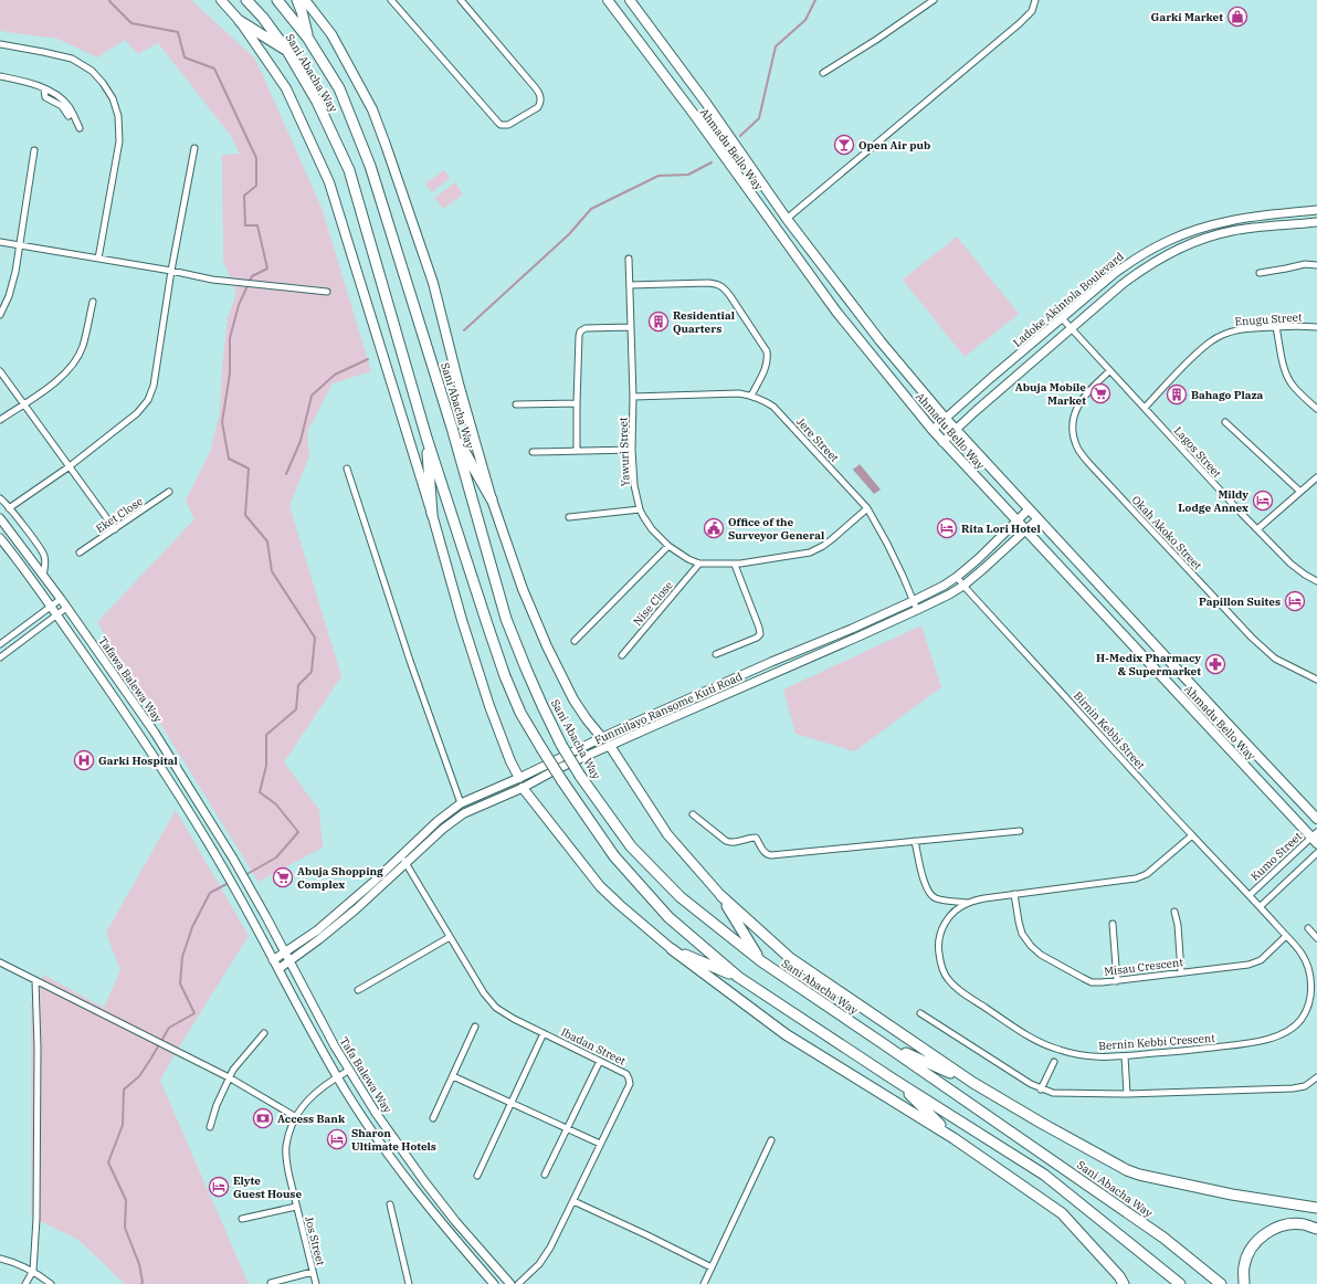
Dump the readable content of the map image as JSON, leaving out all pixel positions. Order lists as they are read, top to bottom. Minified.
{"streets":{"highway":["Sani Abacha Way"],"main road":["Ahmadu Bello Way"],"street":["Ladoke Akintola Boulevard","Enugu Street","Jere Street","Yawuri Street","Lagos Street","Eket Close","Okah Akoko Street","Nise Close","Tafawa Balewa Way","Funmilayo Ransome Kuti Road","Birnin Kebbi Street","Kumo Street","Misau Crescent","Bernin Kebbi Crescent","Ibadan Street","Tafa Balewa Way","Jos Street"]},"crossings":[["Sani Abacha Way","Funmilayo Ransome Kuti Road"],["Ahmadu Bello Way","Ladoke Akintola Boulevard"],["Ahmadu Bello Way","Funmilayo Ransome Kuti Road"],["Ahmadu Bello Way","Kumo Street"],["Ladoke Akintola Boulevard","Lagos Street"],["Enugu Street","Lagos Street"],["Jere Street","Yawuri Street"],["Jere Street","Funmilayo Ransome Kuti Road"],["Yawuri Street","Nise Close"],["Lagos Street","Okah Akoko Street"],["Tafawa Balewa Way","Tafa Balewa Way"],["Funmilayo Ransome Kuti Road","Birnin Kebbi Street"],["Funmilayo Ransome Kuti Road","Ibadan Street"],["Funmilayo Ransome Kuti Road","Tafa Balewa Way"],["Birnin Kebbi Street","Kumo Street"],["Birnin Kebbi Street","Bernin Kebbi Crescent"],["Kumo Street","Bernin Kebbi Crescent"],["Misau Crescent","Bernin Kebbi Crescent"],["Tafa Balewa Way","Jos Street"]],"places":{"shop":["Garki Market"],"bar":["Open Air pub"],"building":["Residential Quarters","Bahago Plaza"],"supermarket":["Abuja Mobile Market","Abuja Shopping Complex"],"hotel":["Mildy Lodge Annex","Rita Lori Hotel","Papillon Suites","Sharon Ultimate Hotels","Elyte Guest House"],"public building":["Office of the Surveyor General"],"pharmacy":["H-Medix Pharmacy & Supermarket"],"hospital":["Garki Hospital"],"bank":["Access Bank"]}}
